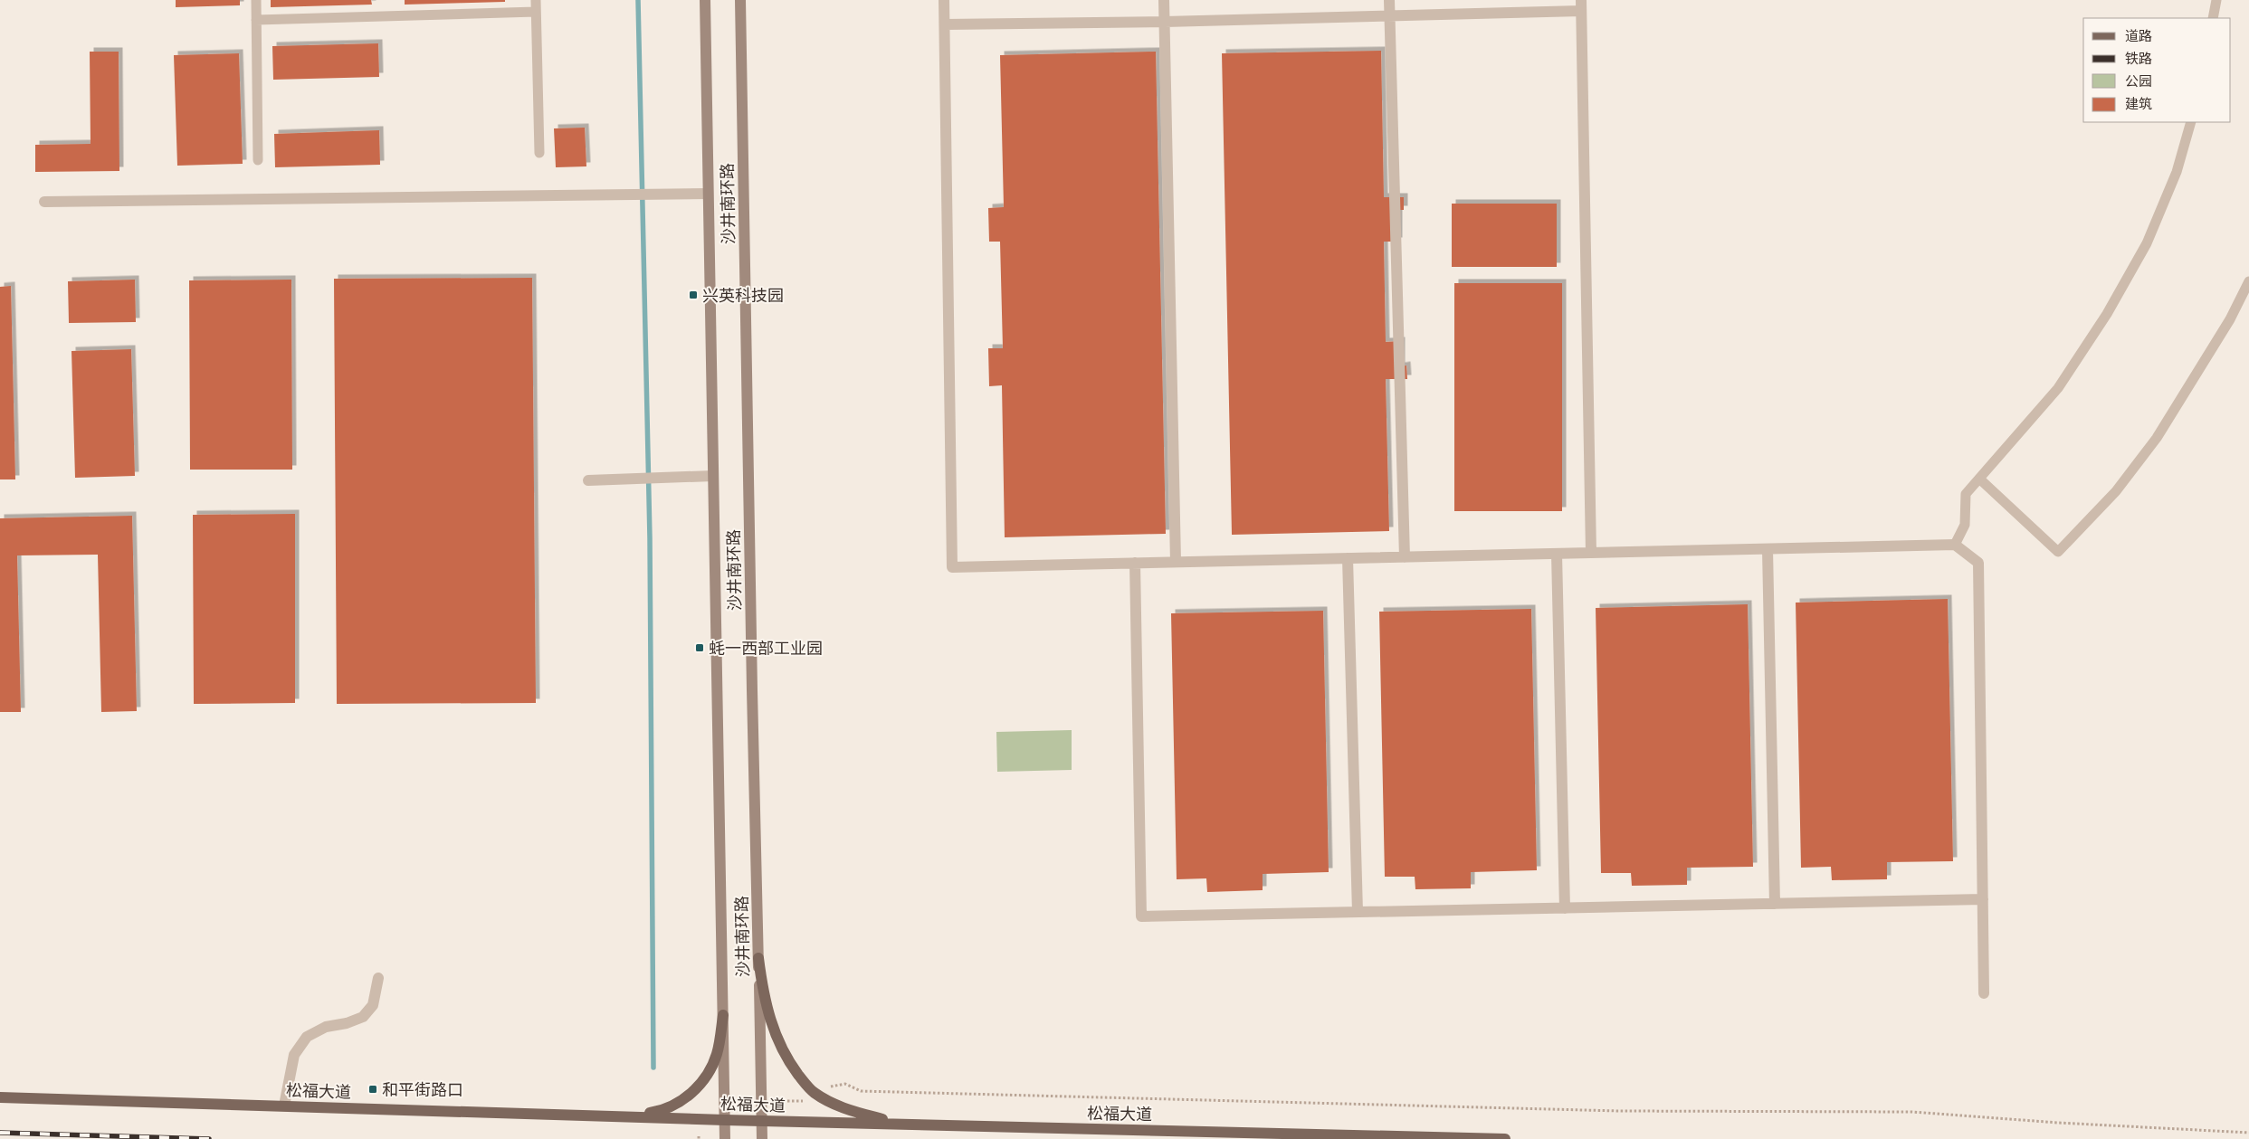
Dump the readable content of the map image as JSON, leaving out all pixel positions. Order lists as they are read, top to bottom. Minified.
{"streets":{"main road":["沙井南环路","松福大道"]},"crossings":[["沙井南环路","松福大道"]],"places":{"transit":["兴英科技园","蚝一西部工业园","和平街路口"]},"legend":["道路","铁路","公园","建筑"]}
